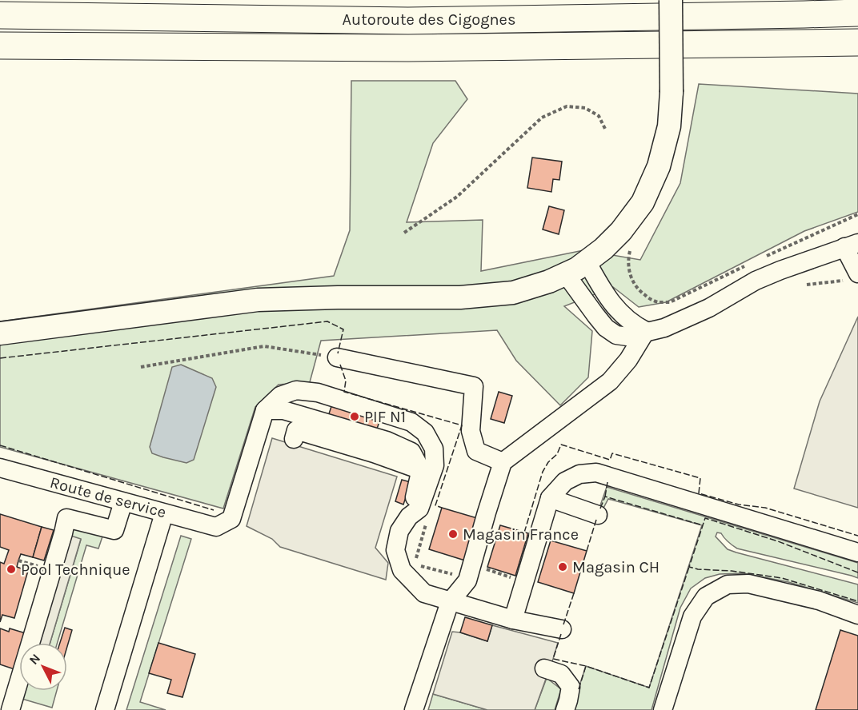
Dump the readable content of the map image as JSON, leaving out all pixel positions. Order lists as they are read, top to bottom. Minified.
{"streets":{"highway":["Autoroute des Cigognes"],"street":["Route de service"]},"places":["PIF N1","Magasin France","Magasin CH","Pool Technique"],"north":"top left"}
